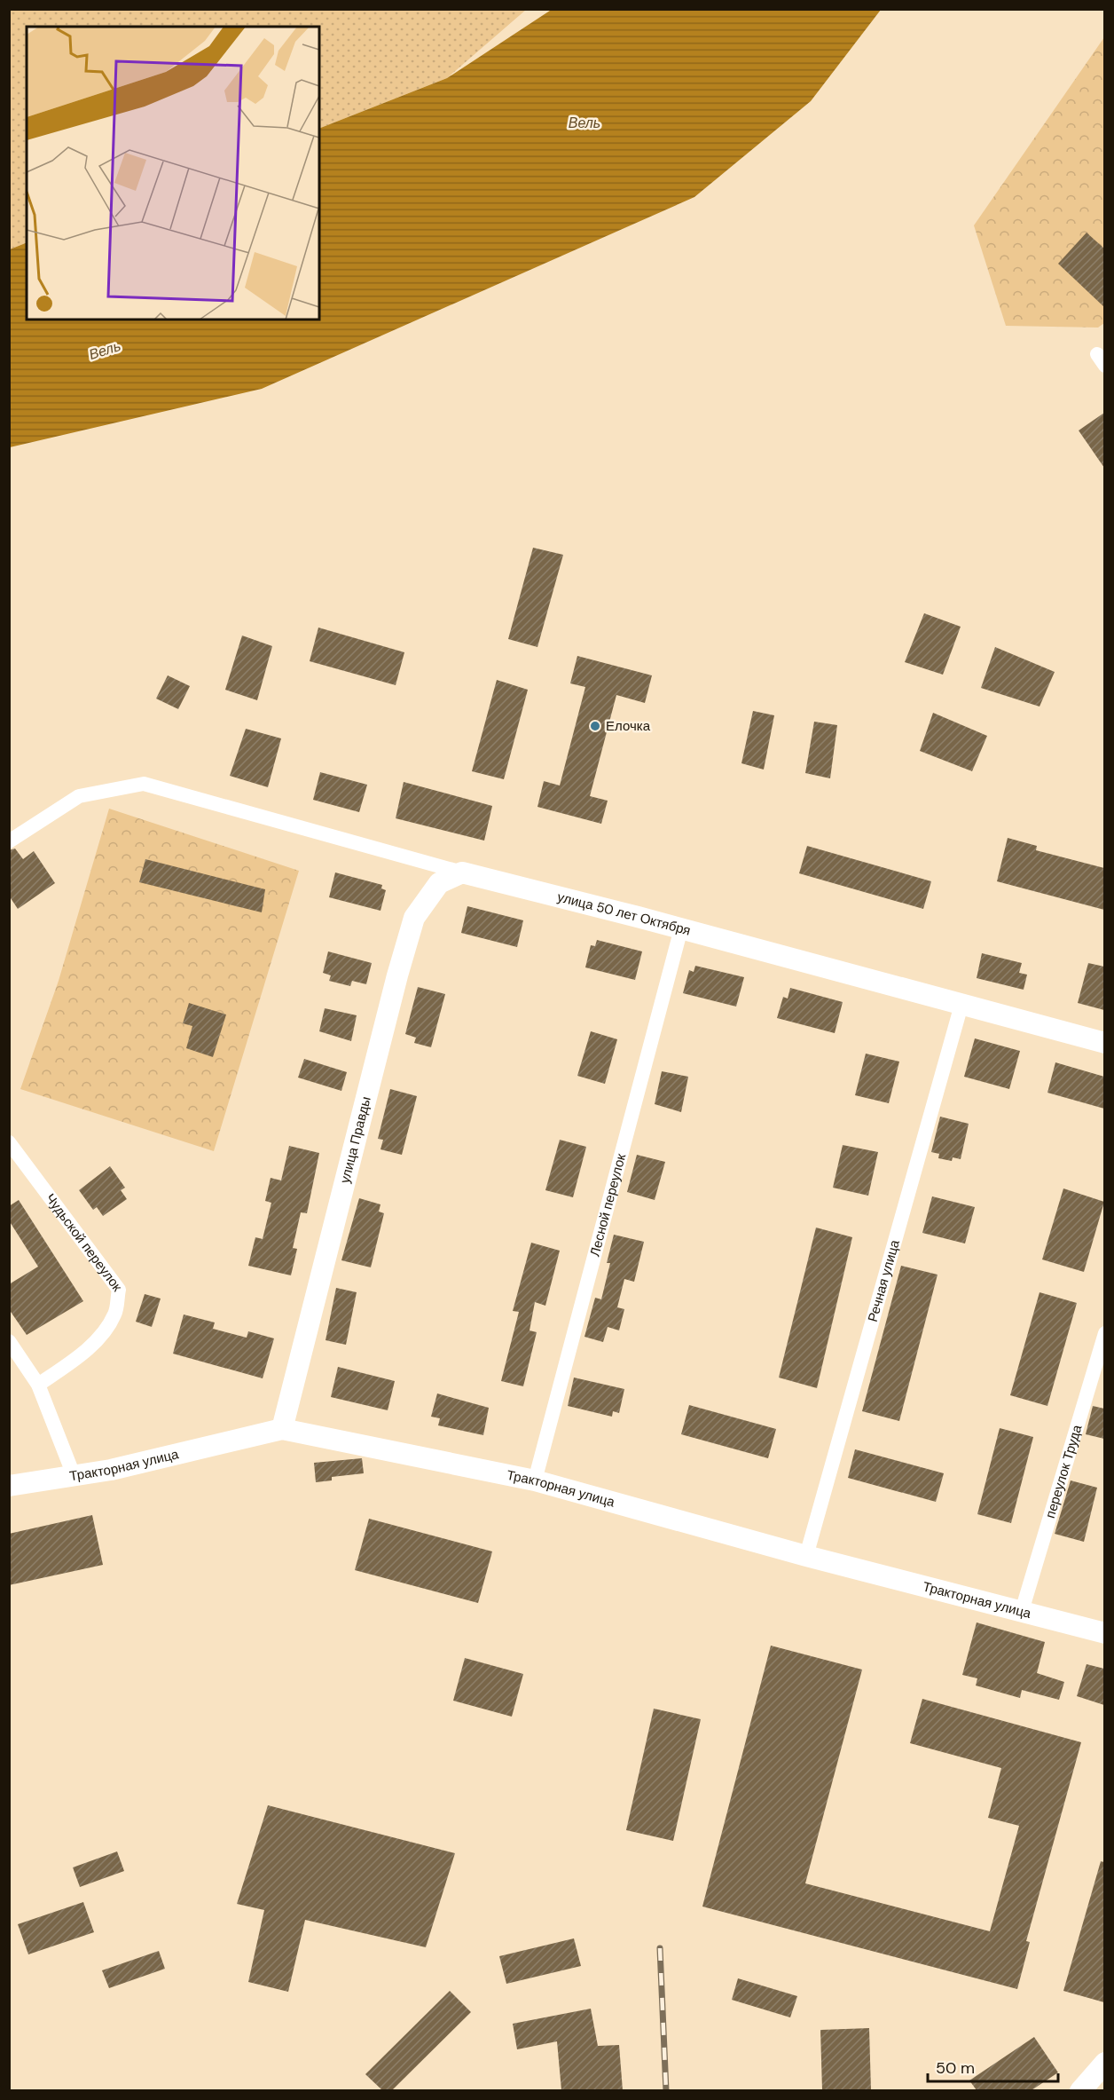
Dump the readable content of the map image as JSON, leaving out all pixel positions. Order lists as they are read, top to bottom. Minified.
{"streets":{"street":["улица 50 лет Октября","улица Правды","Лесной переулок","Чудьской переулок","Речная улица","Тракторная улица","переулок Труда"]},"crossings":[["улица 50 лет Октября","улица Правды"],["улица 50 лет Октября","Лесной переулок"],["улица 50 лет Октября","Речная улица"],["улица Правды","Тракторная улица"],["Лесной переулок","Тракторная улица"],["Речная улица","Тракторная улица"],["Тракторная улица","переулок Труда"]],"water":["Вель"],"places":["Елочка"],"scale_bar":"50 m"}
